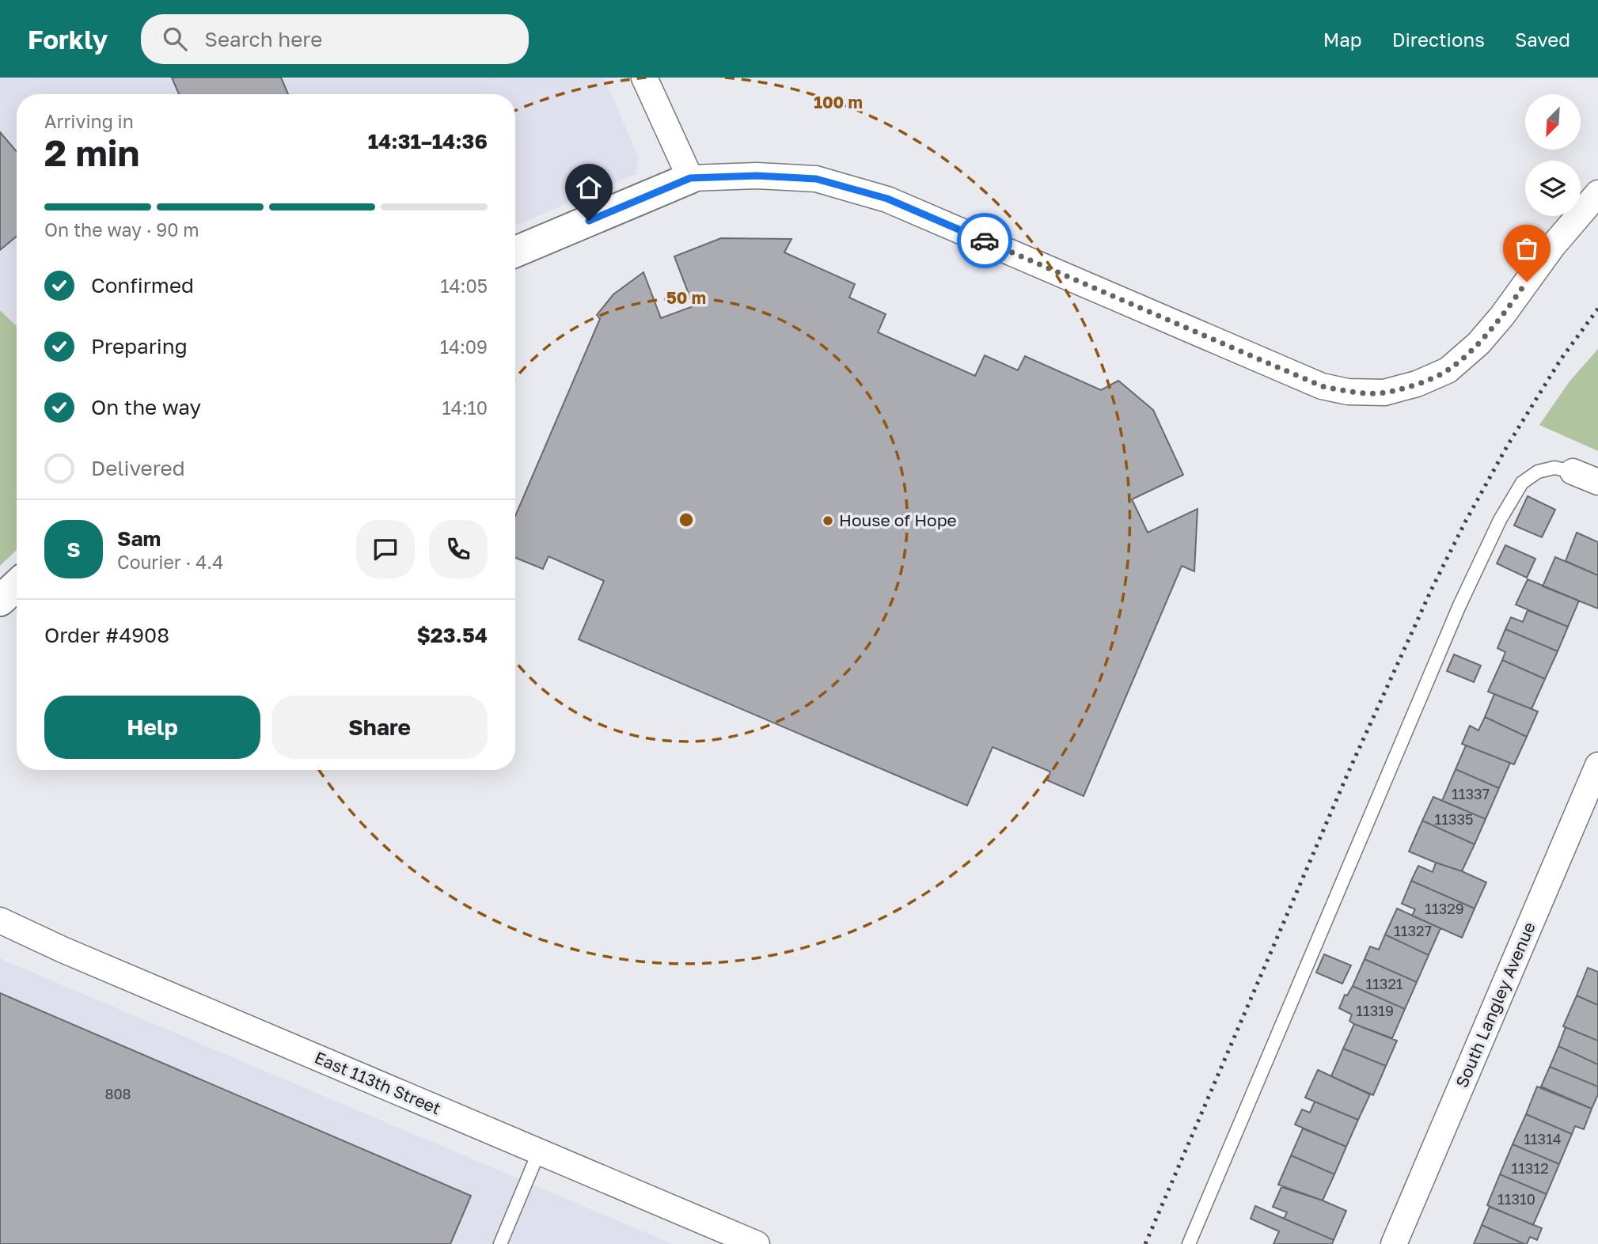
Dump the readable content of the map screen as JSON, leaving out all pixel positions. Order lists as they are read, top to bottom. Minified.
{"streets":{"street":["South Langley Avenue","East 113th Street"]},"places":["House of Hope"],"house_numbers":["11337","11335","11329","11327","11321","11319","808","11314","11312","11310"],"north":"bottom left","page":{"header":"Forkly","search":"Search here","nav":["Map","Directions","Saved"],"heading":["2 min","Arriving in","14:31–14:36"],"panel":["Sam","Courier · 4.4","Order #4908","$23.54"],"bar":"On the way · 90 m","list":[["Confirmed","14:05"],["Preparing","14:09"],["On the way","14:10"],"Delivered"],"round":"S","buttons":["Help","Share"]},"rings":["100 m","50 m"]}
